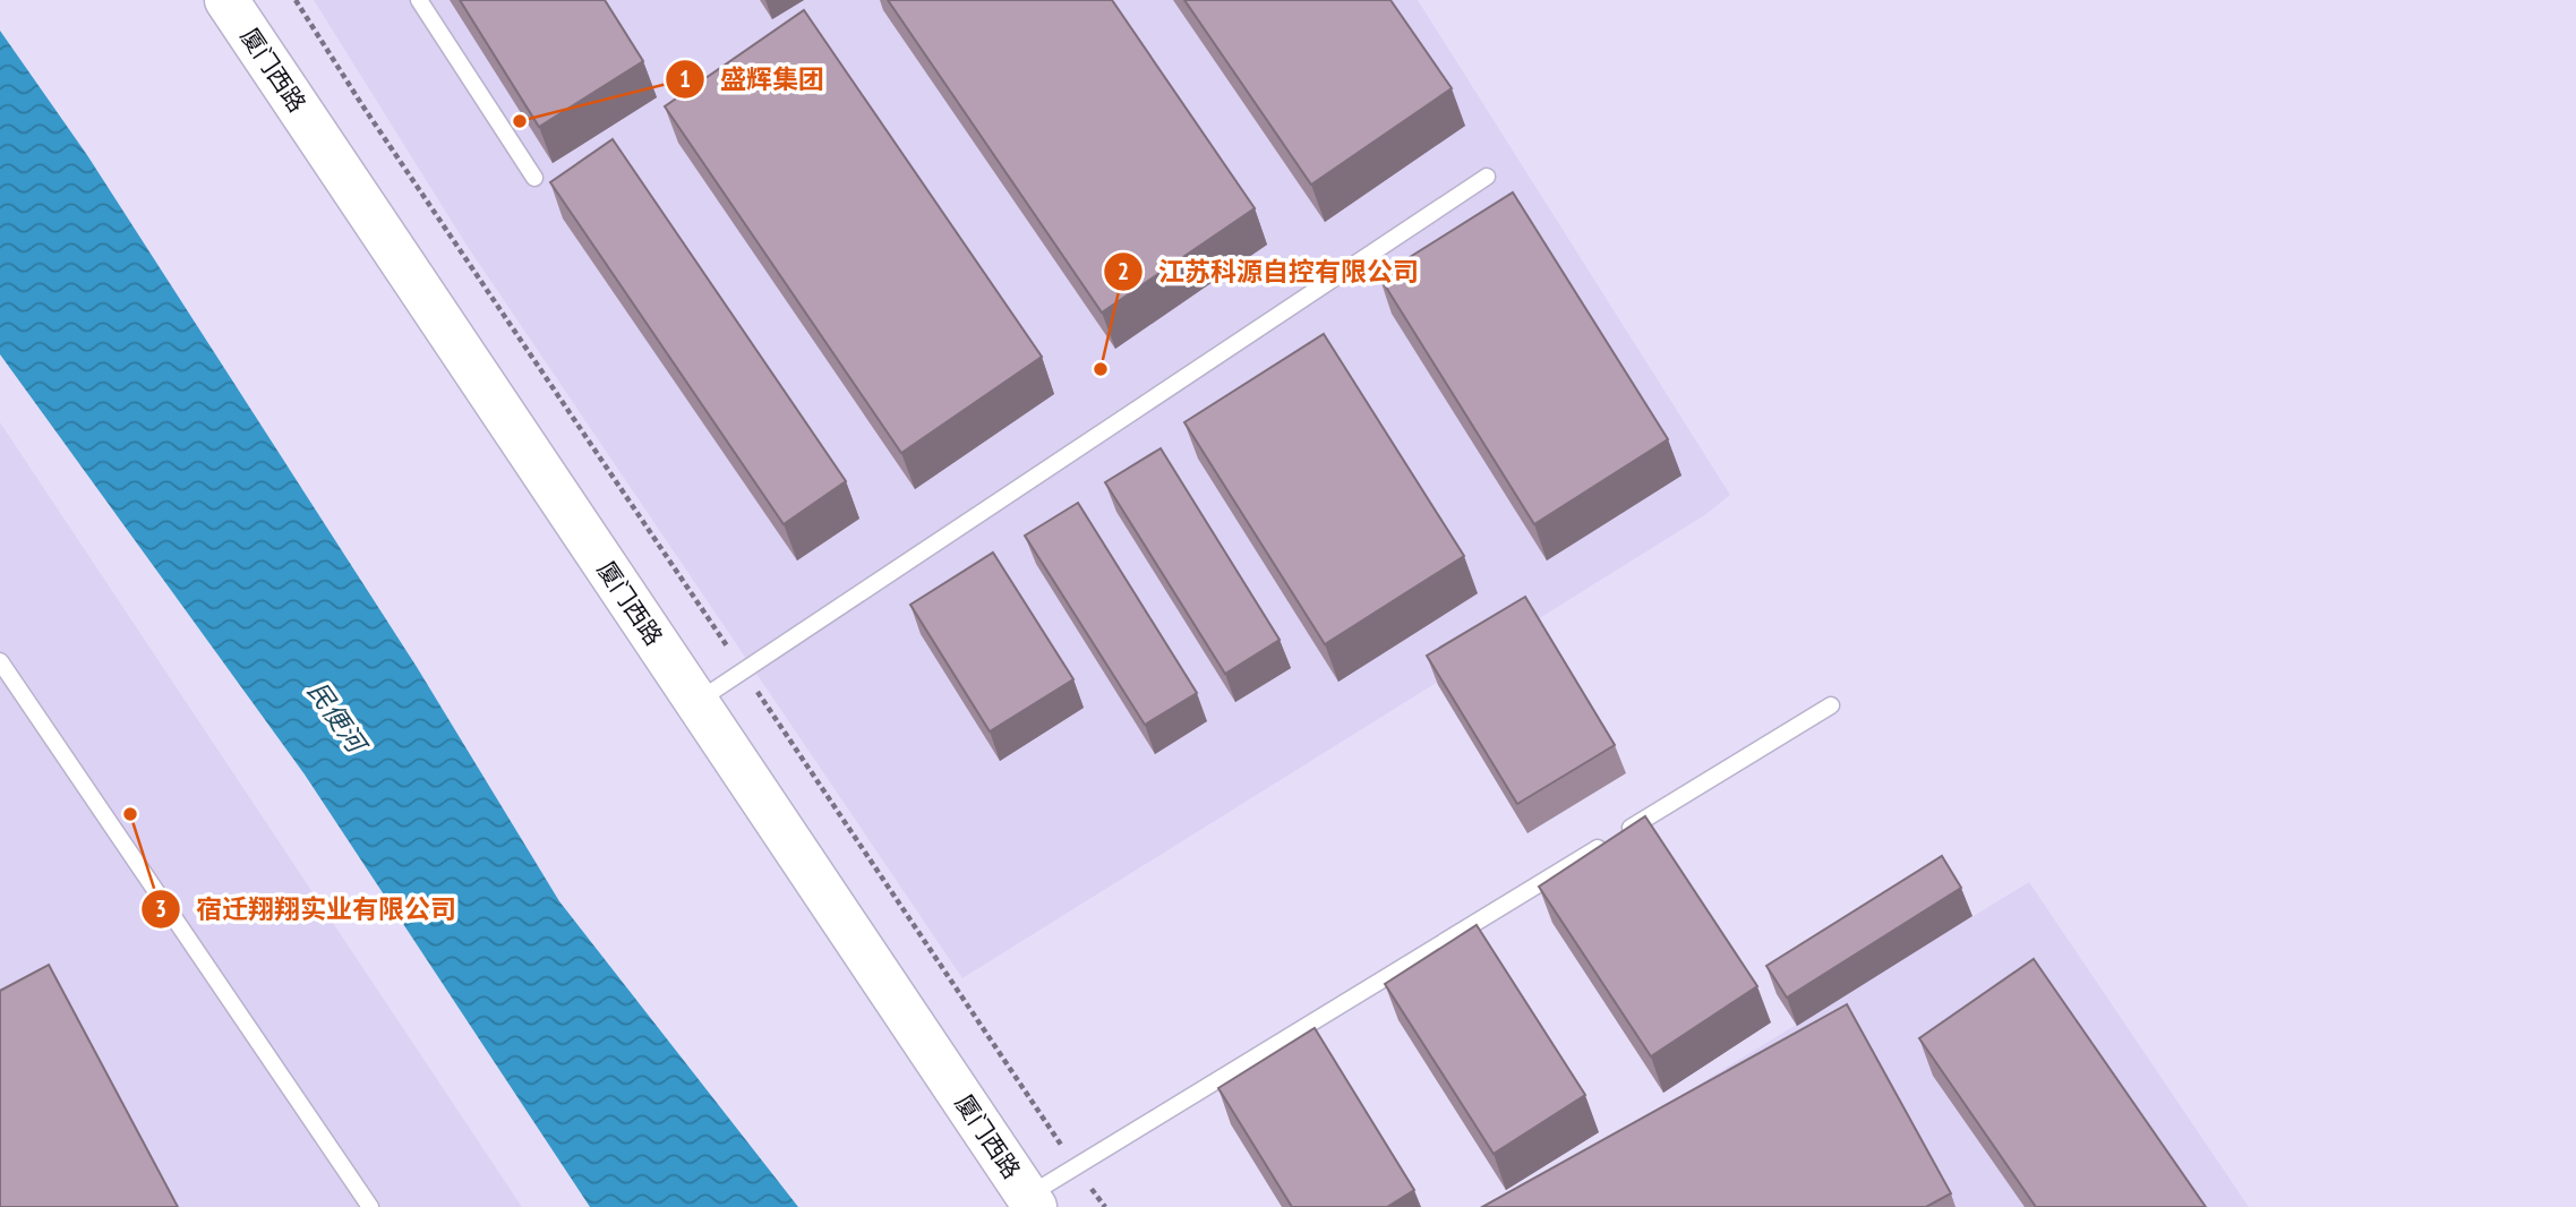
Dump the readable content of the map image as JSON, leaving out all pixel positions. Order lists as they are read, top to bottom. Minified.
{"streets":{"street":["厦门西路"]},"water":["民便河"],"places":["盛辉集团","江苏科源自控有限公司","宿迁翔翔实业有限公司"]}
